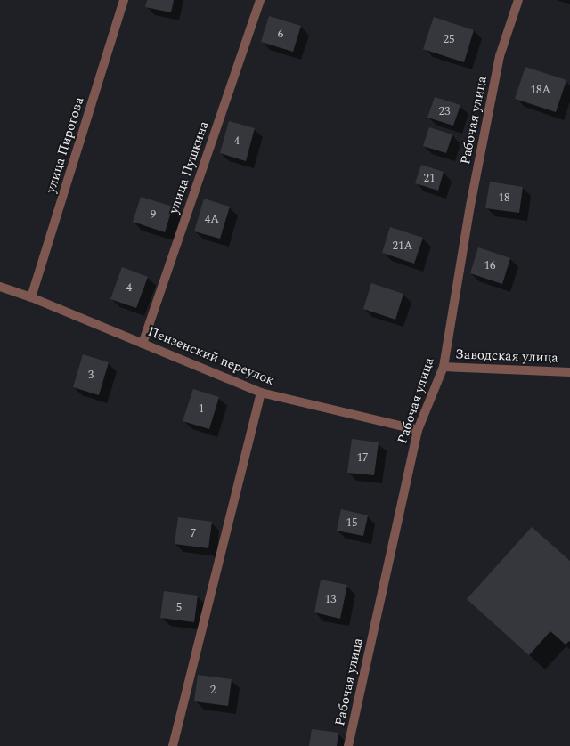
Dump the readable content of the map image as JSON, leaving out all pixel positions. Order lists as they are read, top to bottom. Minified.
{"streets":{"street":["Рабочая улица","улица Пирогова","улица Пушкина","Пензенский переулок","Заводская улица"]},"crossings":[["Рабочая улица","Пензенский переулок"],["Рабочая улица","Заводская улица"],["улица Пирогова","Пензенский переулок"],["улица Пушкина","Пензенский переулок"]],"house_numbers":["6","25","18А","23","4","21","18","9","4А","21А","16","4","3","1","17","15","7","13","5","2"]}
